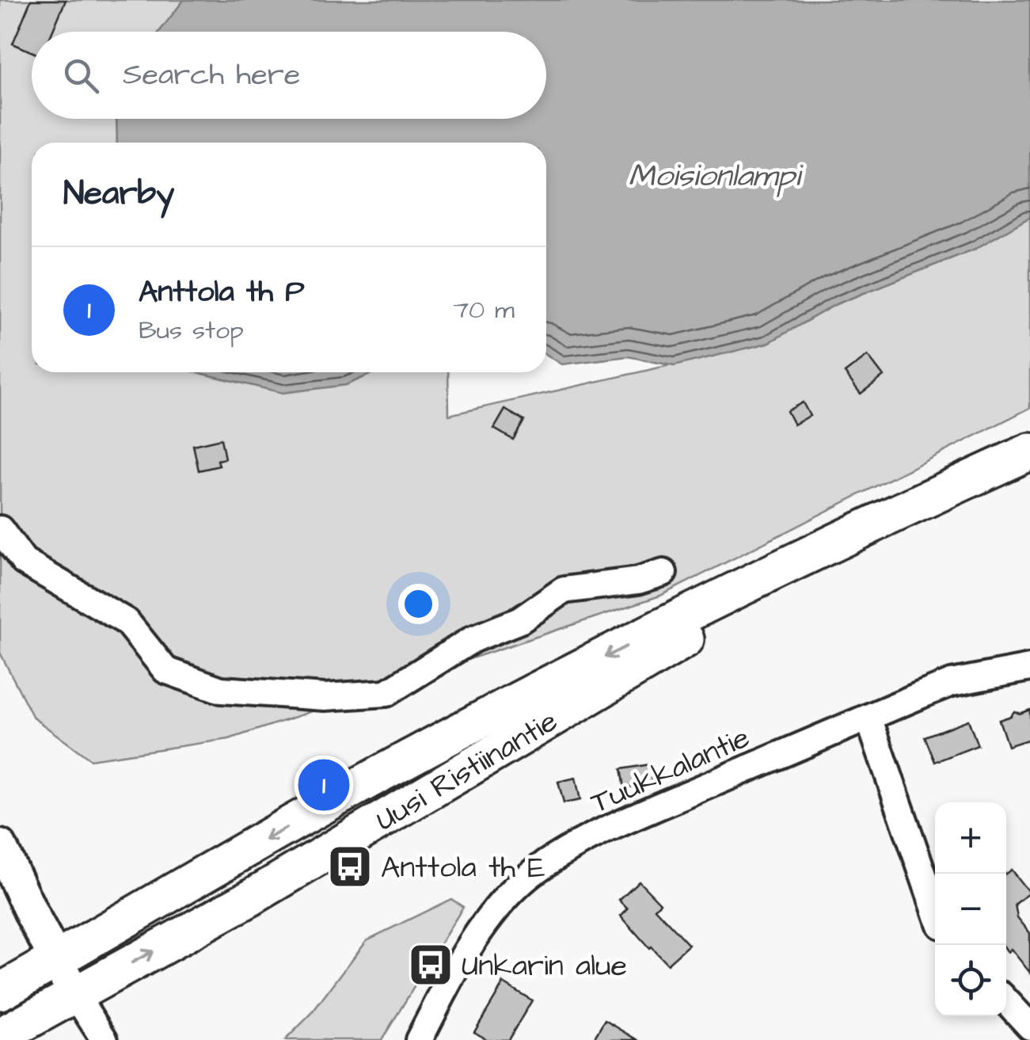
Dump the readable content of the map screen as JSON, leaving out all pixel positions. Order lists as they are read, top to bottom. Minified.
{"streets":{"highway":["Uusi Ristiinantie"],"street":["Tuukkalantie"]},"water":["Moisionlampi"],"places":{"bus stop":["Anttola th E","Unkarin alue"]},"page":{"search":"Search here","heading":"Nearby","list":[{"mark":"1","name":"Anttola th P","note":"Bus stop","value":"70 m"}],"pins":"1","map_buttons":["+","−"]}}
